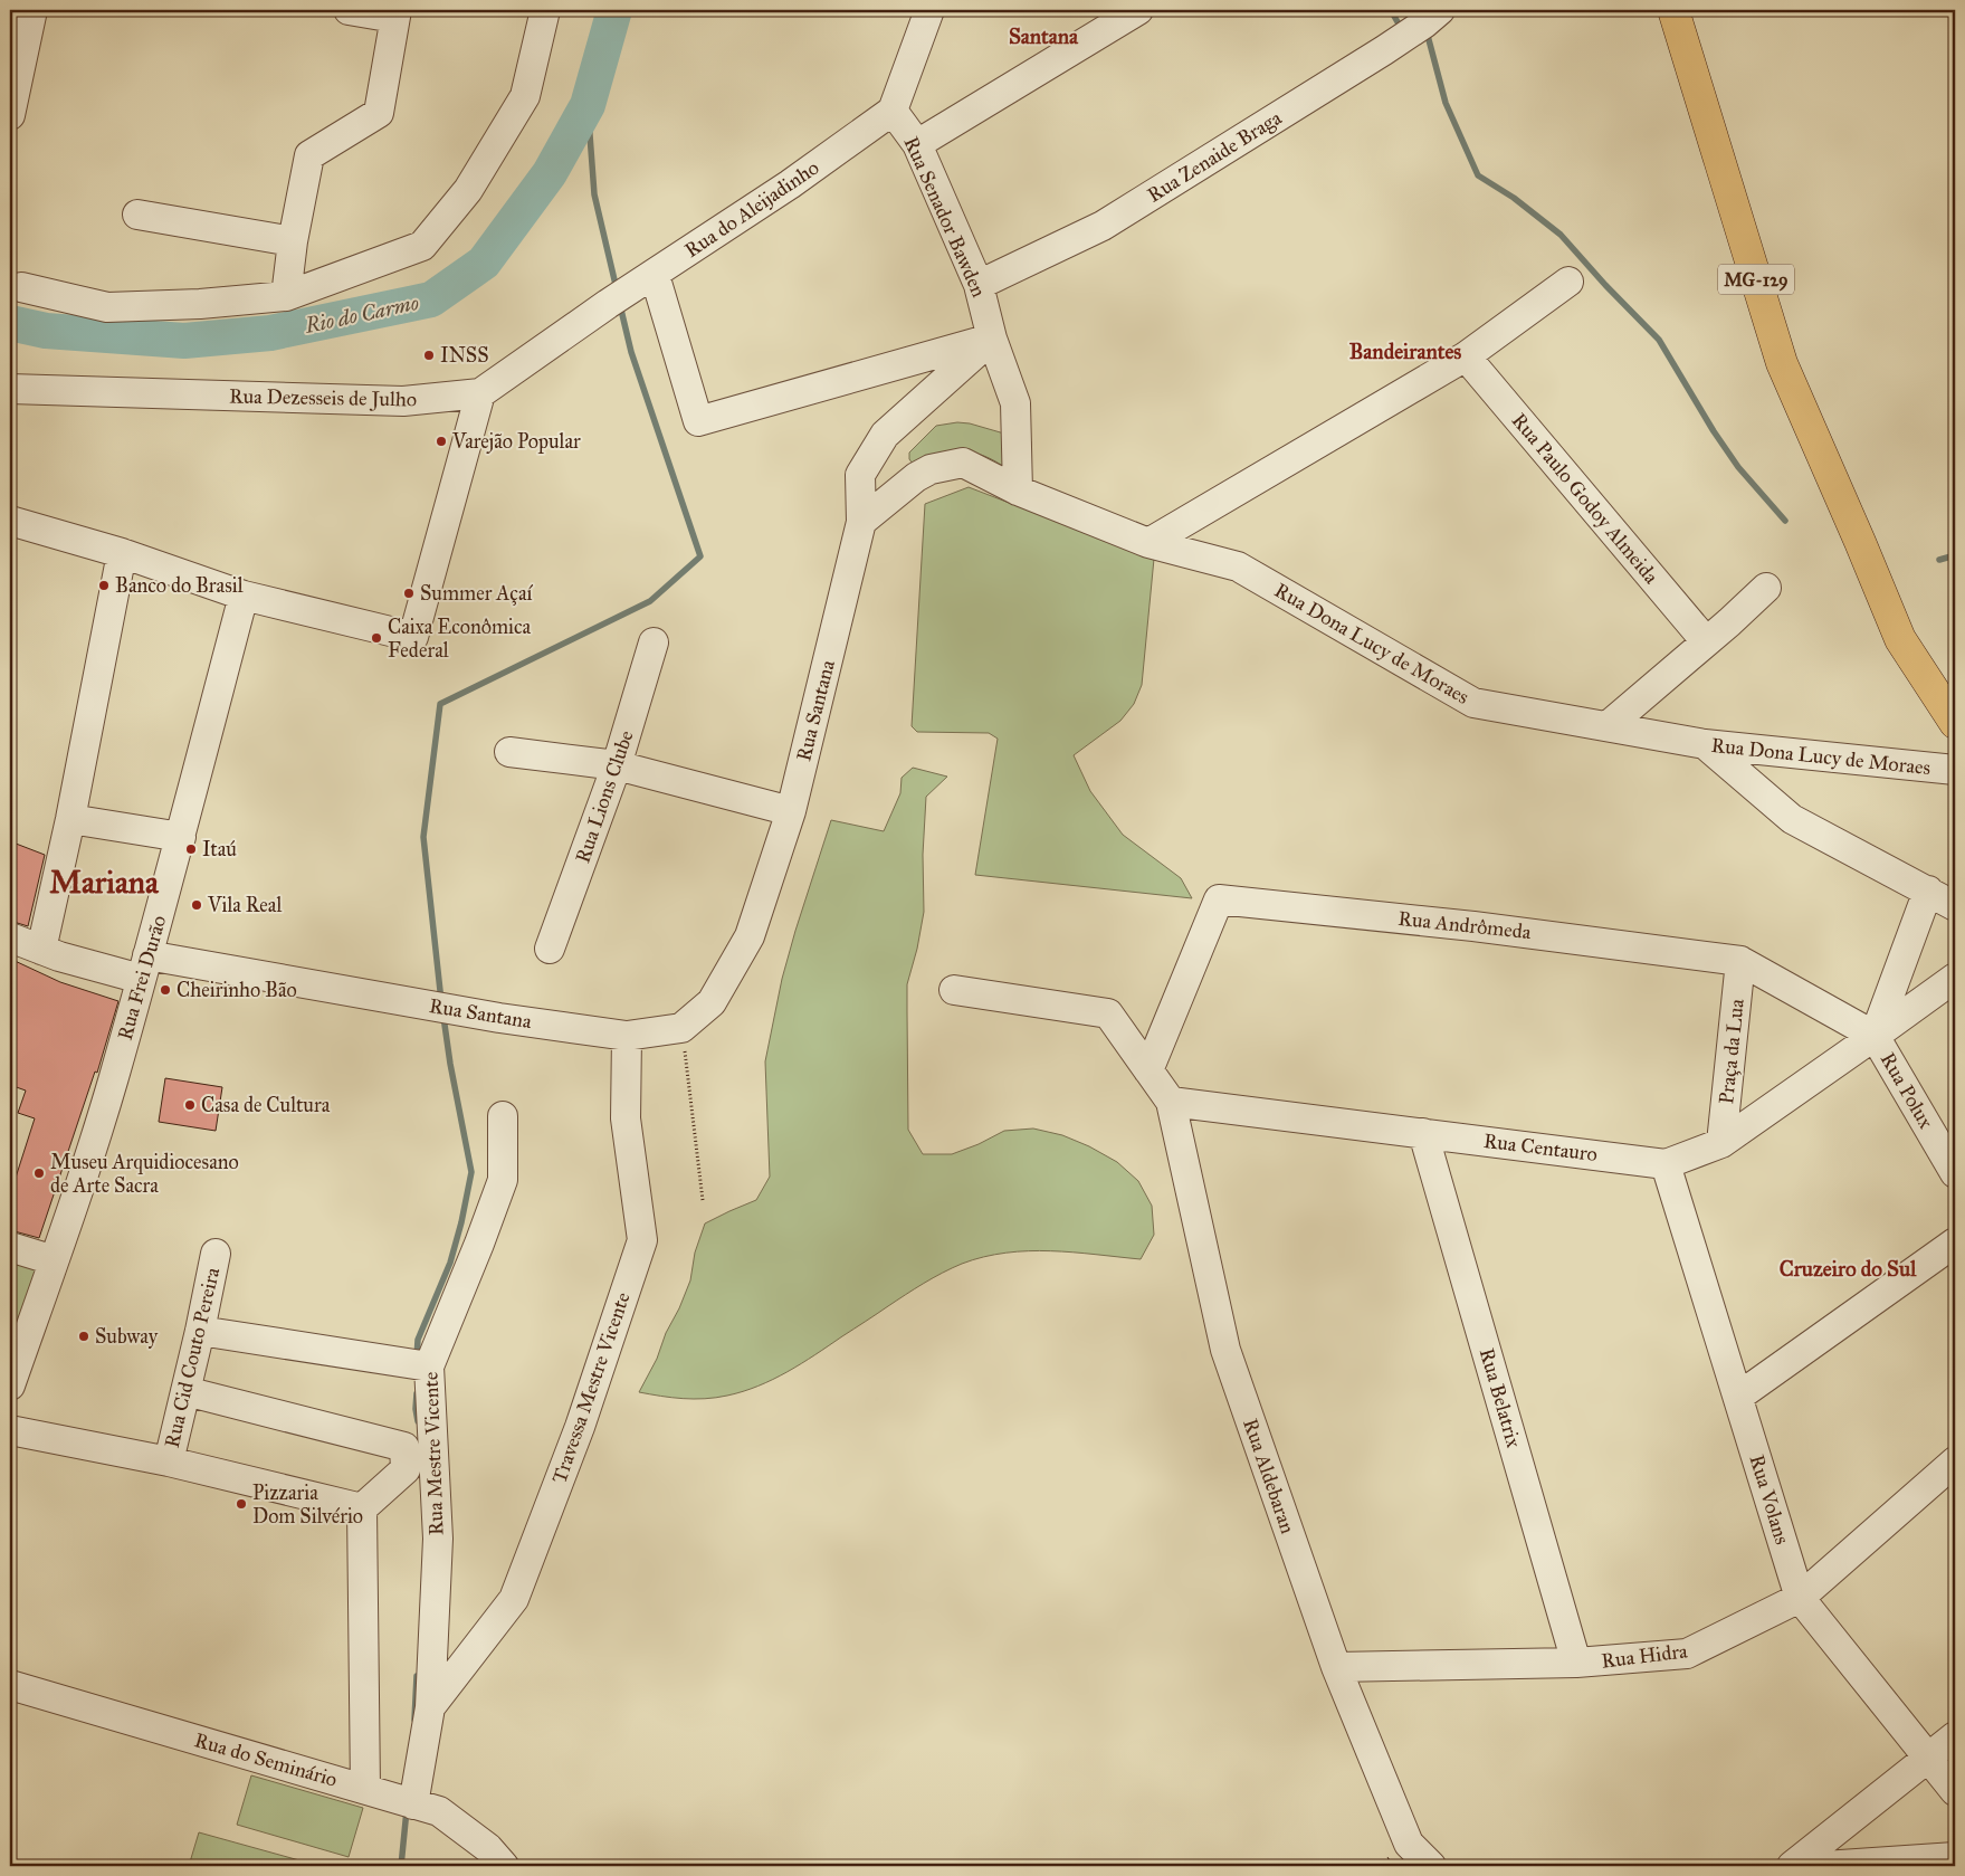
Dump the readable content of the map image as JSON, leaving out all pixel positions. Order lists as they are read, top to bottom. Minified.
{"streets":{"main road":["MG-129"],"street":["Rua Zenaide Braga","Rua do Aleijadinho","Rua Senador Bawden","Rua Dezesseis de Julho","Rua Paulo Godoy Almeida","Rua Dona Lucy de Moraes","Rua Santana","Rua Lions Clube","Rua Andrômeda","Rua Frei Durão","Praça da Lua","Rua Polux","Rua Centauro","Rua Cid Couto Pereira","Travessa Mestre Vicente","Rua Belatrix","Rua Mestre Vicente","Rua Aldebaran","Rua Volans","Rua Hidra","Rua do Seminário"]},"crossings":[["Rua Zenaide Braga","Rua Senador Bawden"],["Rua do Aleijadinho","Rua Senador Bawden"],["Rua do Aleijadinho","Rua Dezesseis de Julho"],["Rua Senador Bawden","Rua Dona Lucy de Moraes"],["Rua Senador Bawden","Rua Santana"],["Rua Dona Lucy de Moraes","Rua Santana"],["Rua Santana","Rua Frei Durão"],["Rua Santana","Travessa Mestre Vicente"],["Rua Andrômeda","Praça da Lua"],["Rua Andrômeda","Rua Polux"],["Rua Andrômeda","Rua Centauro"],["Rua Andrômeda","Rua Aldebaran"],["Praça da Lua","Rua Centauro"],["Rua Polux","Rua Centauro"],["Rua Centauro","Rua Belatrix"],["Rua Centauro","Rua Aldebaran"],["Rua Centauro","Rua Volans"],["Travessa Mestre Vicente","Rua Mestre Vicente"],["Rua Belatrix","Rua Hidra"],["Rua Mestre Vicente","Rua do Seminário"],["Rua Aldebaran","Rua Hidra"],["Rua Volans","Rua Hidra"]],"districts":["Santana","Bandeirantes","Mariana","Cruzeiro do Sul"],"water":["Rio do Carmo"],"places":["INSS","Varejão Popular","Banco do Brasil","Summer Açaí","Caixa Econômica Federal","Itaú","Vila Real","Cheirinho Bão","Casa de Cultura","Museu Arquidiocesano de Arte Sacra","Subway","Pizzaria Dom Silvério"]}
